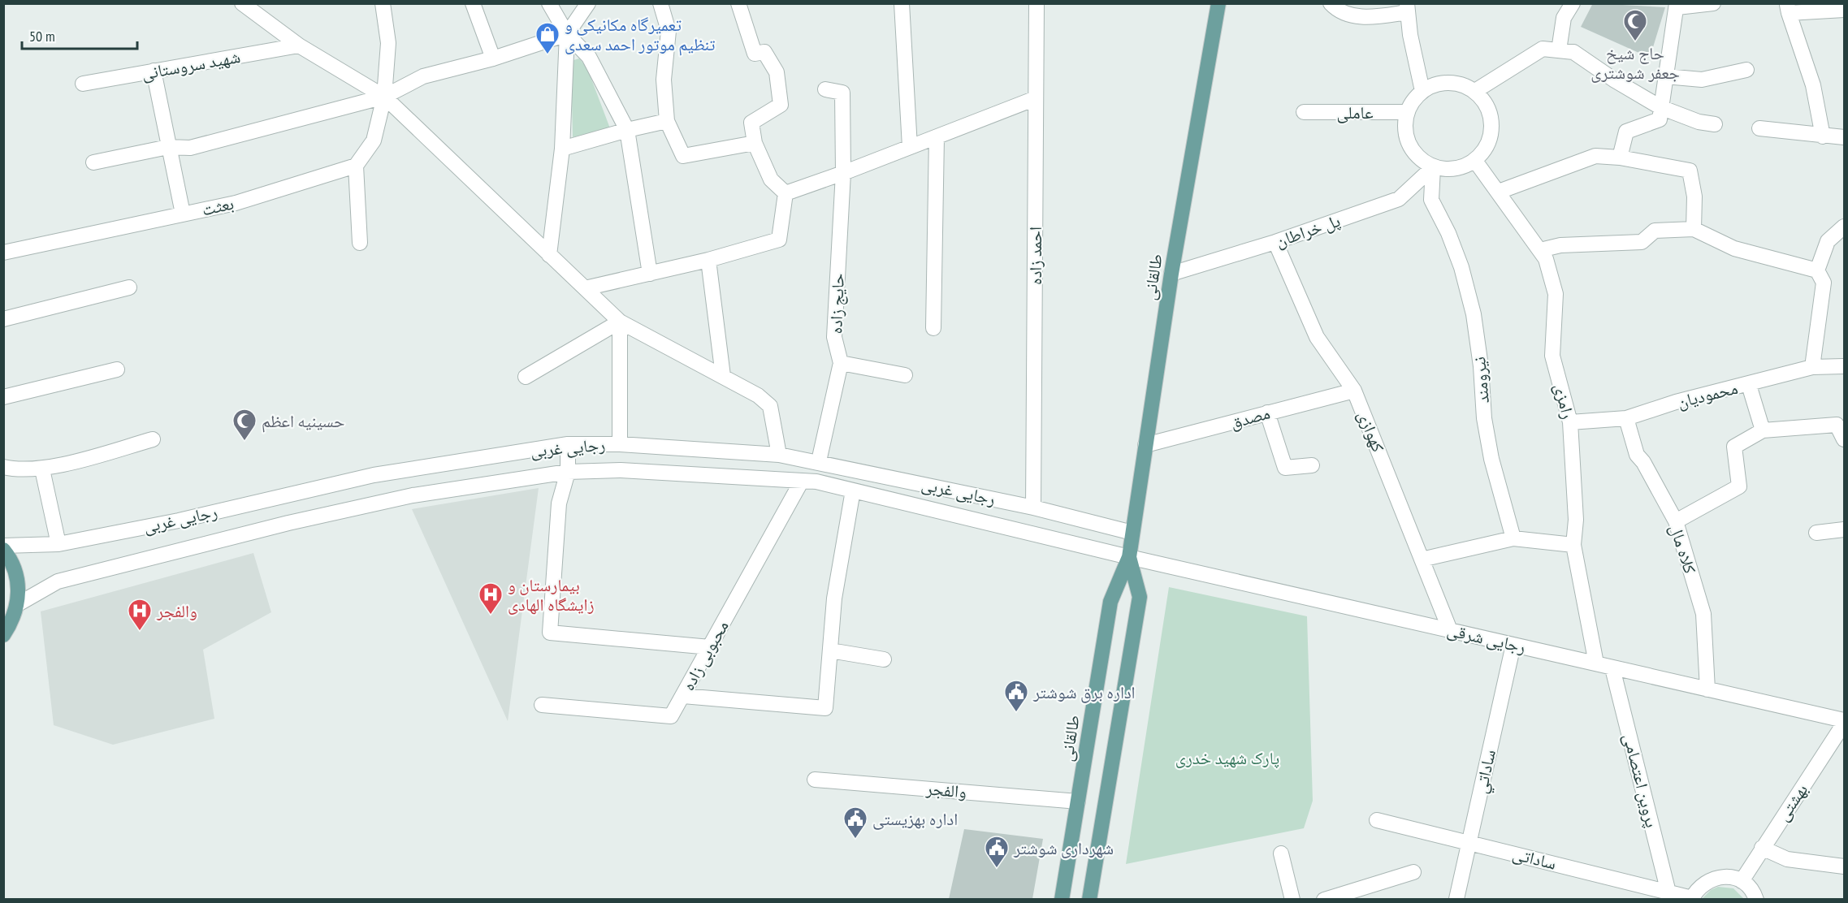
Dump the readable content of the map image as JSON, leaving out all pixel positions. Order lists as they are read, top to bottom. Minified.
{"streets":{"main road":["طالقانی"],"street":["شهید سروستانی","عاملی","بعثت","پل خراطان","احمد زاده","حایج زاده","نیرومند","محمودیان","رامزی","مصدق","کهوازی","رجایی غربی","کلاه مال","رجایی شرقی","محبوبی زاده","ساداتي","پروین اعتصامی","والفجر","بهشتی","ساداتی"]},"crossings":[["عاملی","پل خراطان"],["عاملی","نیرومند"],["عاملی","رامزی"],["پل خراطان","طالقانی"],["پل خراطان","نیرومند"],["پل خراطان","رامزی"],["پل خراطان","کهوازی"],["احمد زاده","رجایی غربی"],["طالقانی","مصدق"],["طالقانی","رجایی غربی"],["طالقانی","رجایی شرقی"],["طالقانی","والفجر"],["حایج زاده","رجایی غربی"],["نیرومند","رامزی"],["محمودیان","رامزی"],["محمودیان","کلاه مال"],["رامزی","رجایی شرقی"],["مصدق","کهوازی"],["کهوازی","رجایی شرقی"],["رجایی غربی","رجایی شرقی"],["رجایی غربی","محبوبی زاده"],["کلاه مال","رجایی شرقی"],["رجایی شرقی","ساداتي"],["رجایی شرقی","پروین اعتصامی"],["رجایی شرقی","بهشتی"],["ساداتي","ساداتی"],["پروین اعتصامی","ساداتی"]],"parks":["پارک شهید خدری"],"places":{"mosque":["حاج شیخ جعفر شوشتری","حسینیه اعظم"],"shop":["تعمیرگاه مکانیکی و تنظیم موتور احمد سعدی"],"hospital":["بیمارستان و زایشگاه الهادی","والفجر"],"public building":["اداره برق شوشتر","اداره بهزیستی","شهرداری شوشتر"]},"scale_bar":"50 m"}
